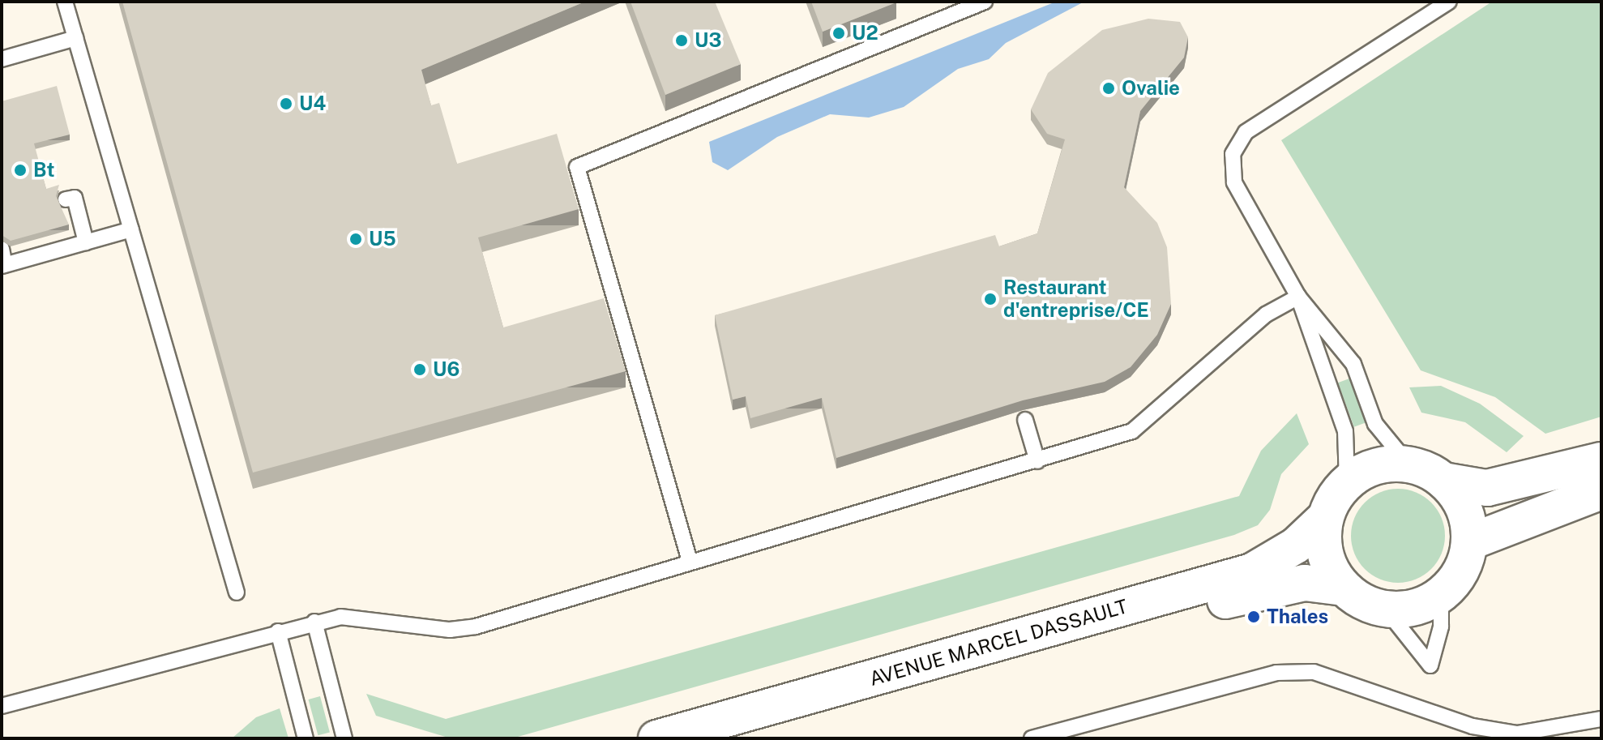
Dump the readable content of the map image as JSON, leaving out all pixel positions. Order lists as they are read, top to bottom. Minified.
{"streets":{"main road":["AVENUE MARCEL DASSAULT"]},"places":["U2","U3","Ovalie","U4","Bt","U5","Restaurant d'entreprise/CE","U6","Thales"]}
